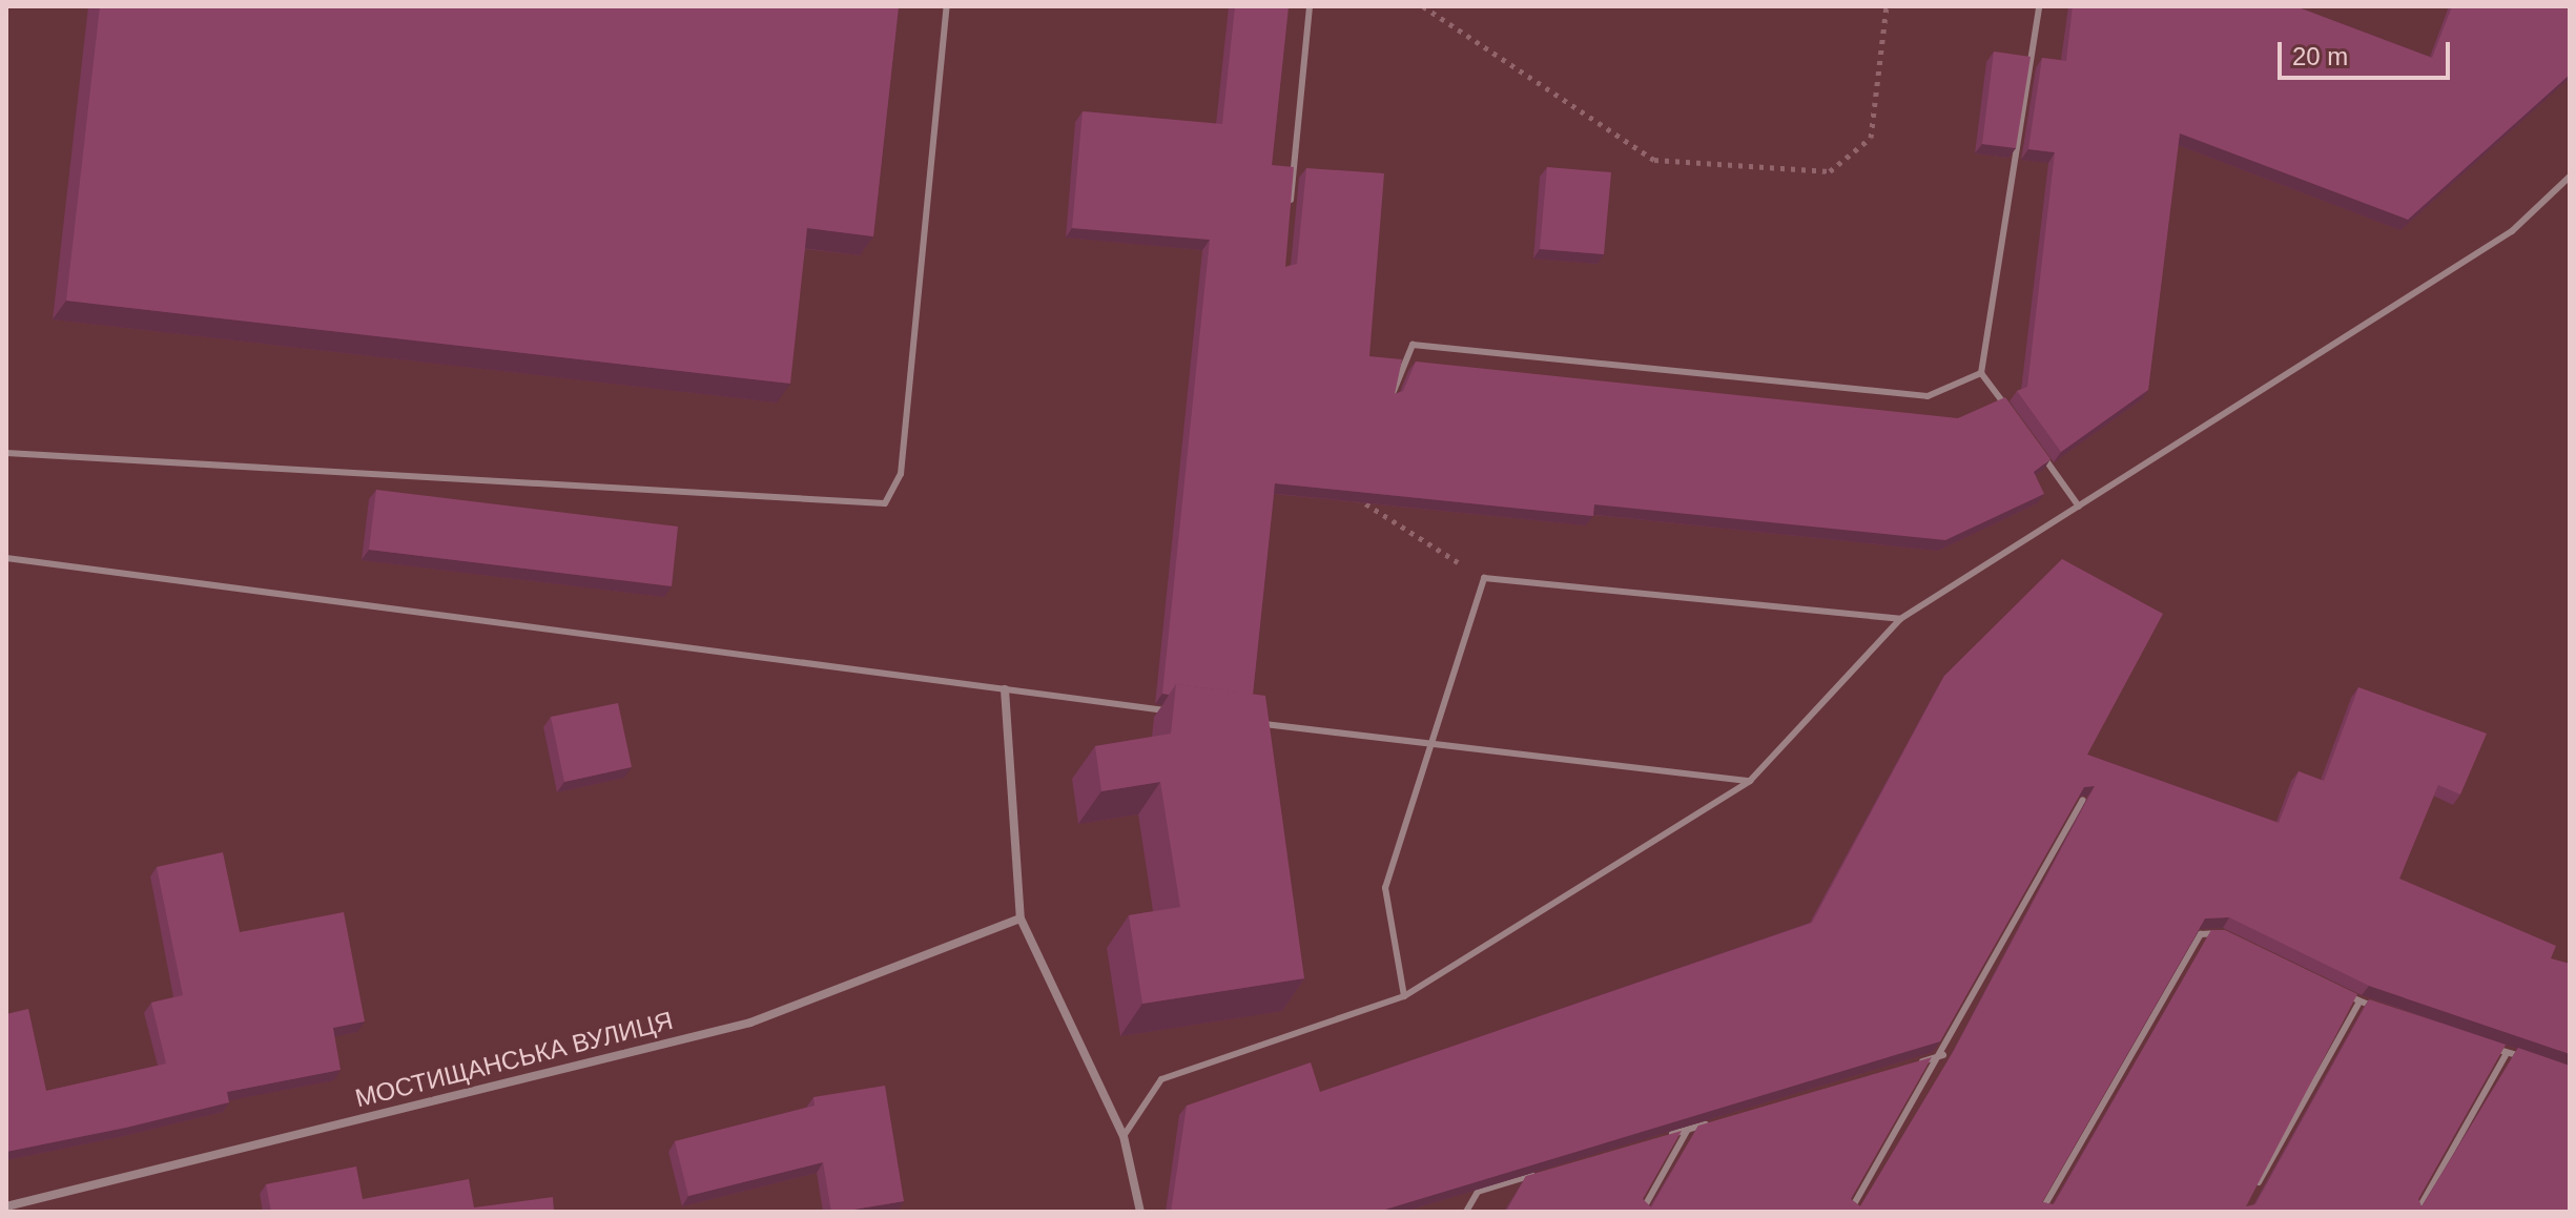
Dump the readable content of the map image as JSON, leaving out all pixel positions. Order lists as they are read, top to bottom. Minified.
{"streets":{"street":["МОСТИЩАНСЬКА ВУЛИЦЯ"]},"scale_bar":"20 m"}
